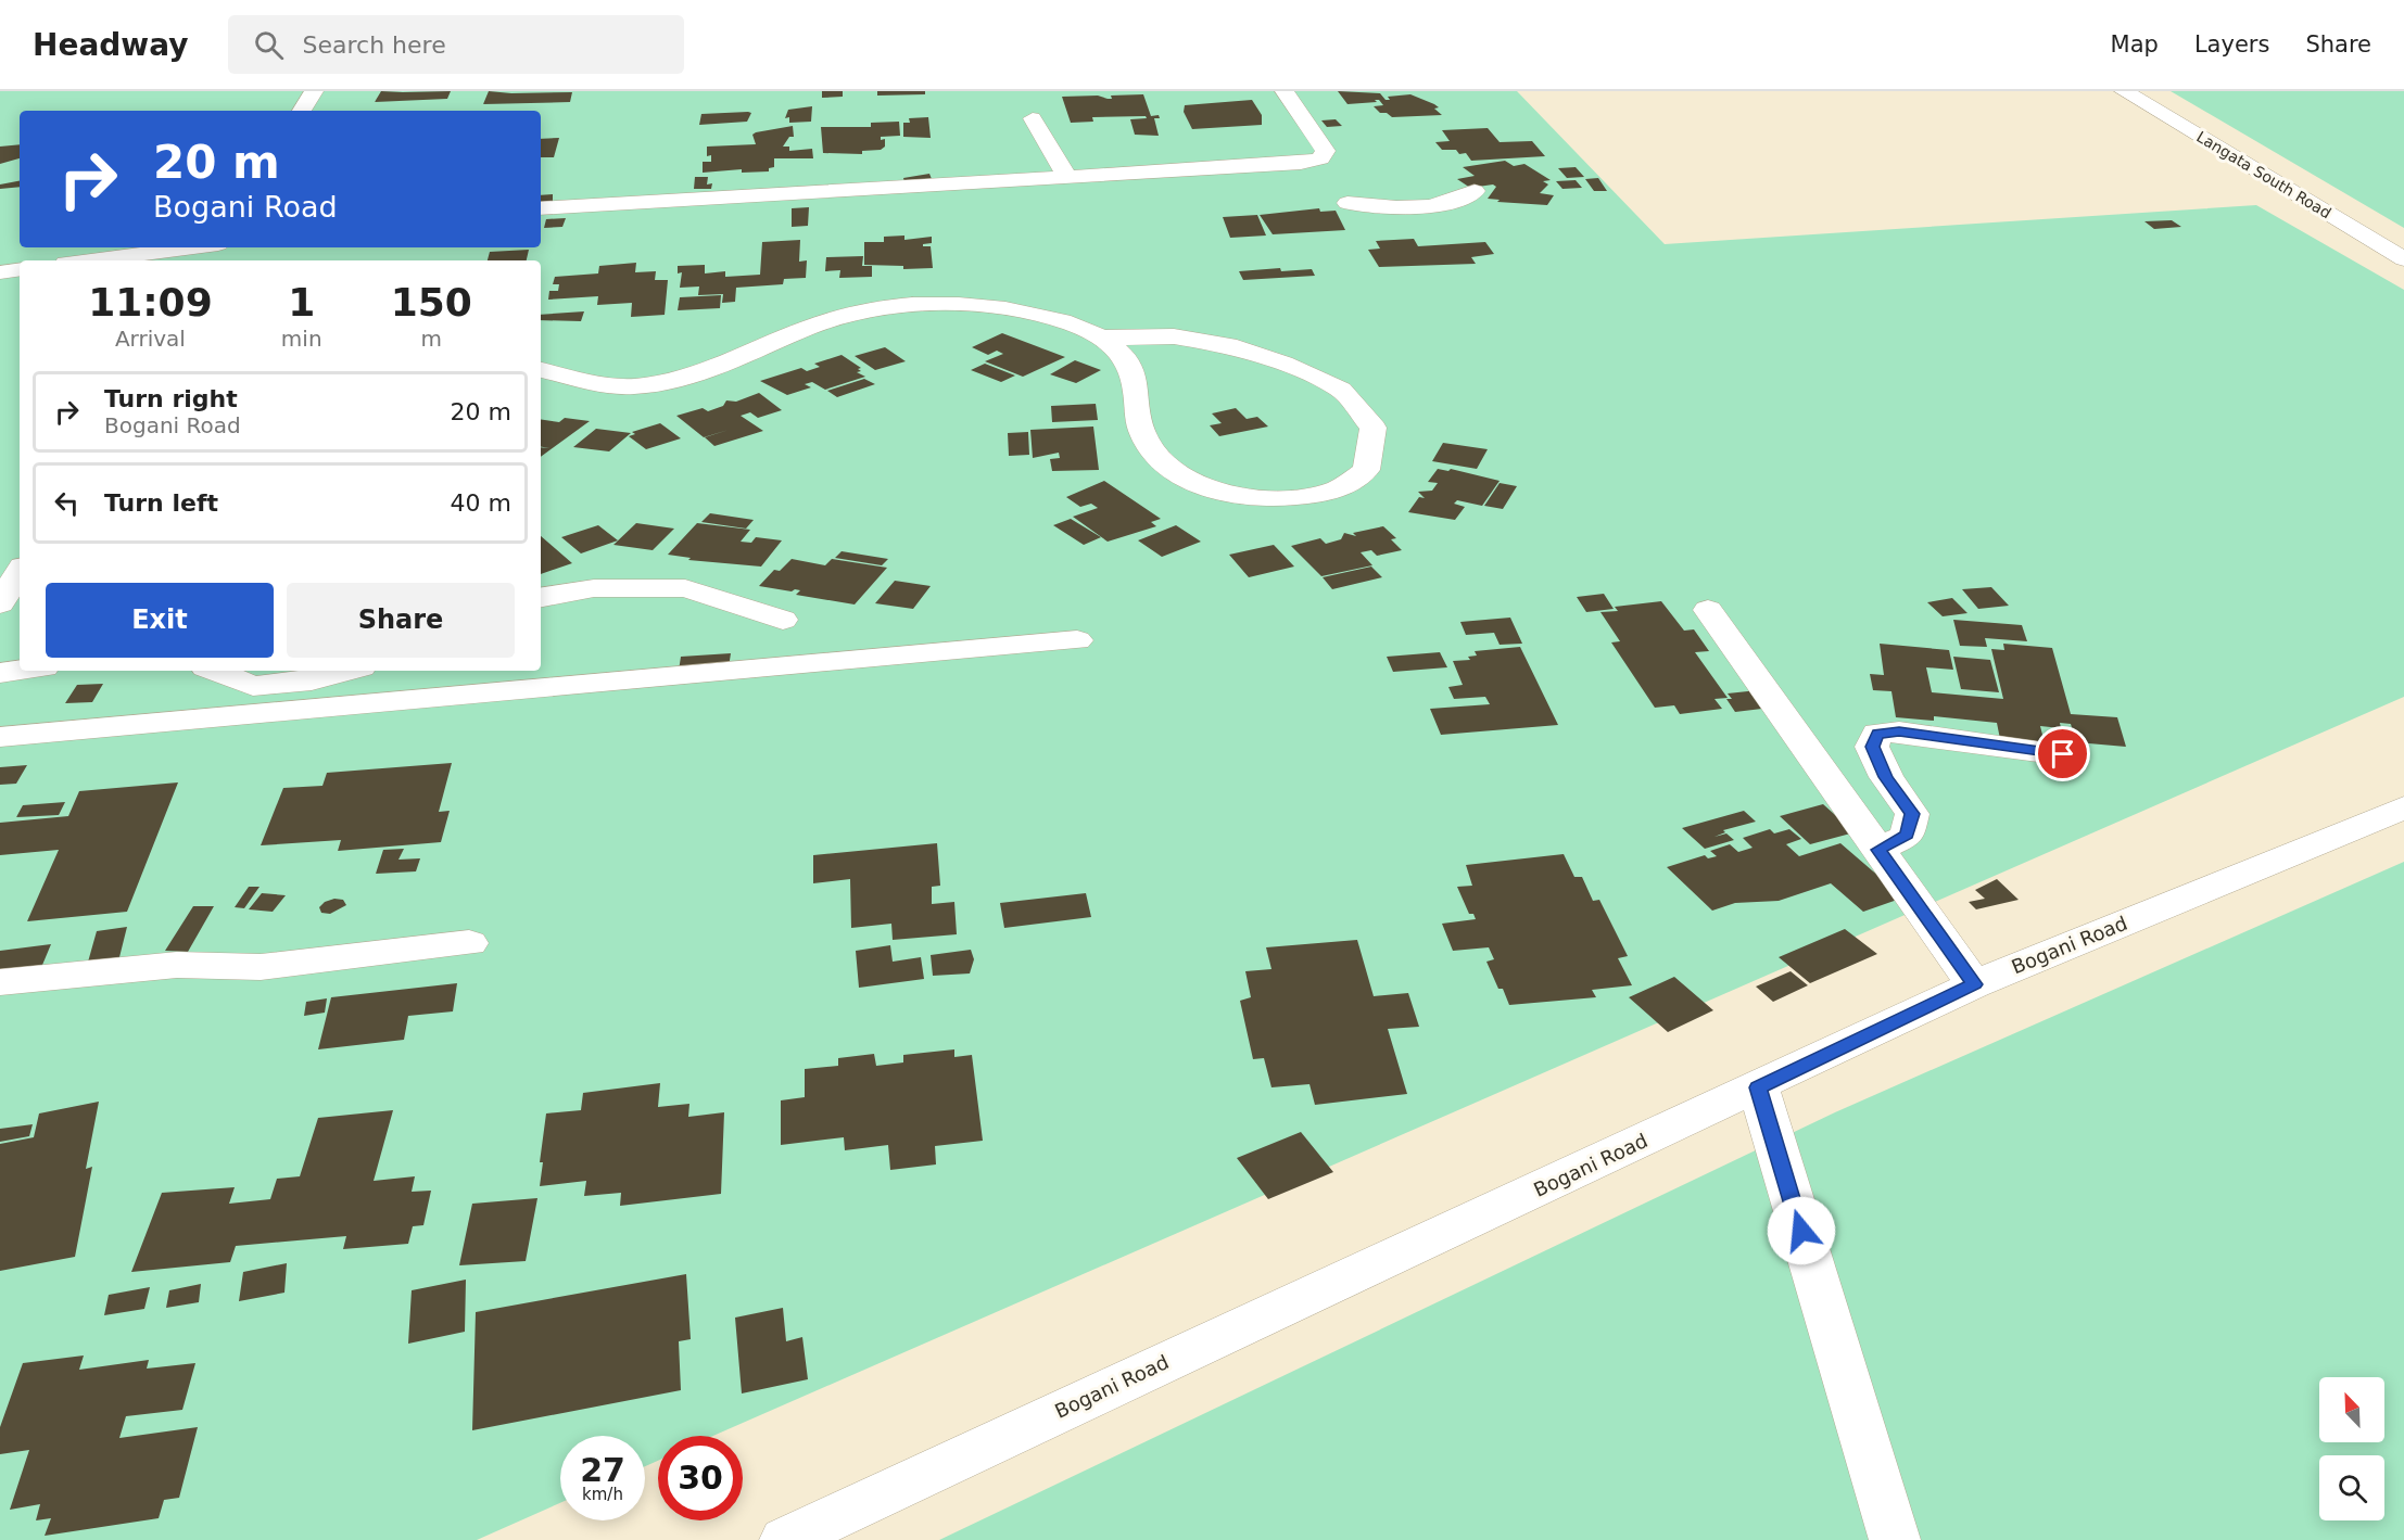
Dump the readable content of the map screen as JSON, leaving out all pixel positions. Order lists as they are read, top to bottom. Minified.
{"streets":{"street":["Langata South Road","Bogani Road"]},"north":"top left","page":{"header":"Headway","search":"Search here","nav":["Map","Layers","Share"],"turn":["20 m","Bogani Road"],"eta":["11:09","Arrival","1","min","150","m"],"list":[{"name":"Turn right","note":"Bogani Road","value":"20 m"},{"name":"Turn left","value":"40 m"}],"buttons":["Exit","Share"],"speed":"27 km/h","limit":"30"}}
